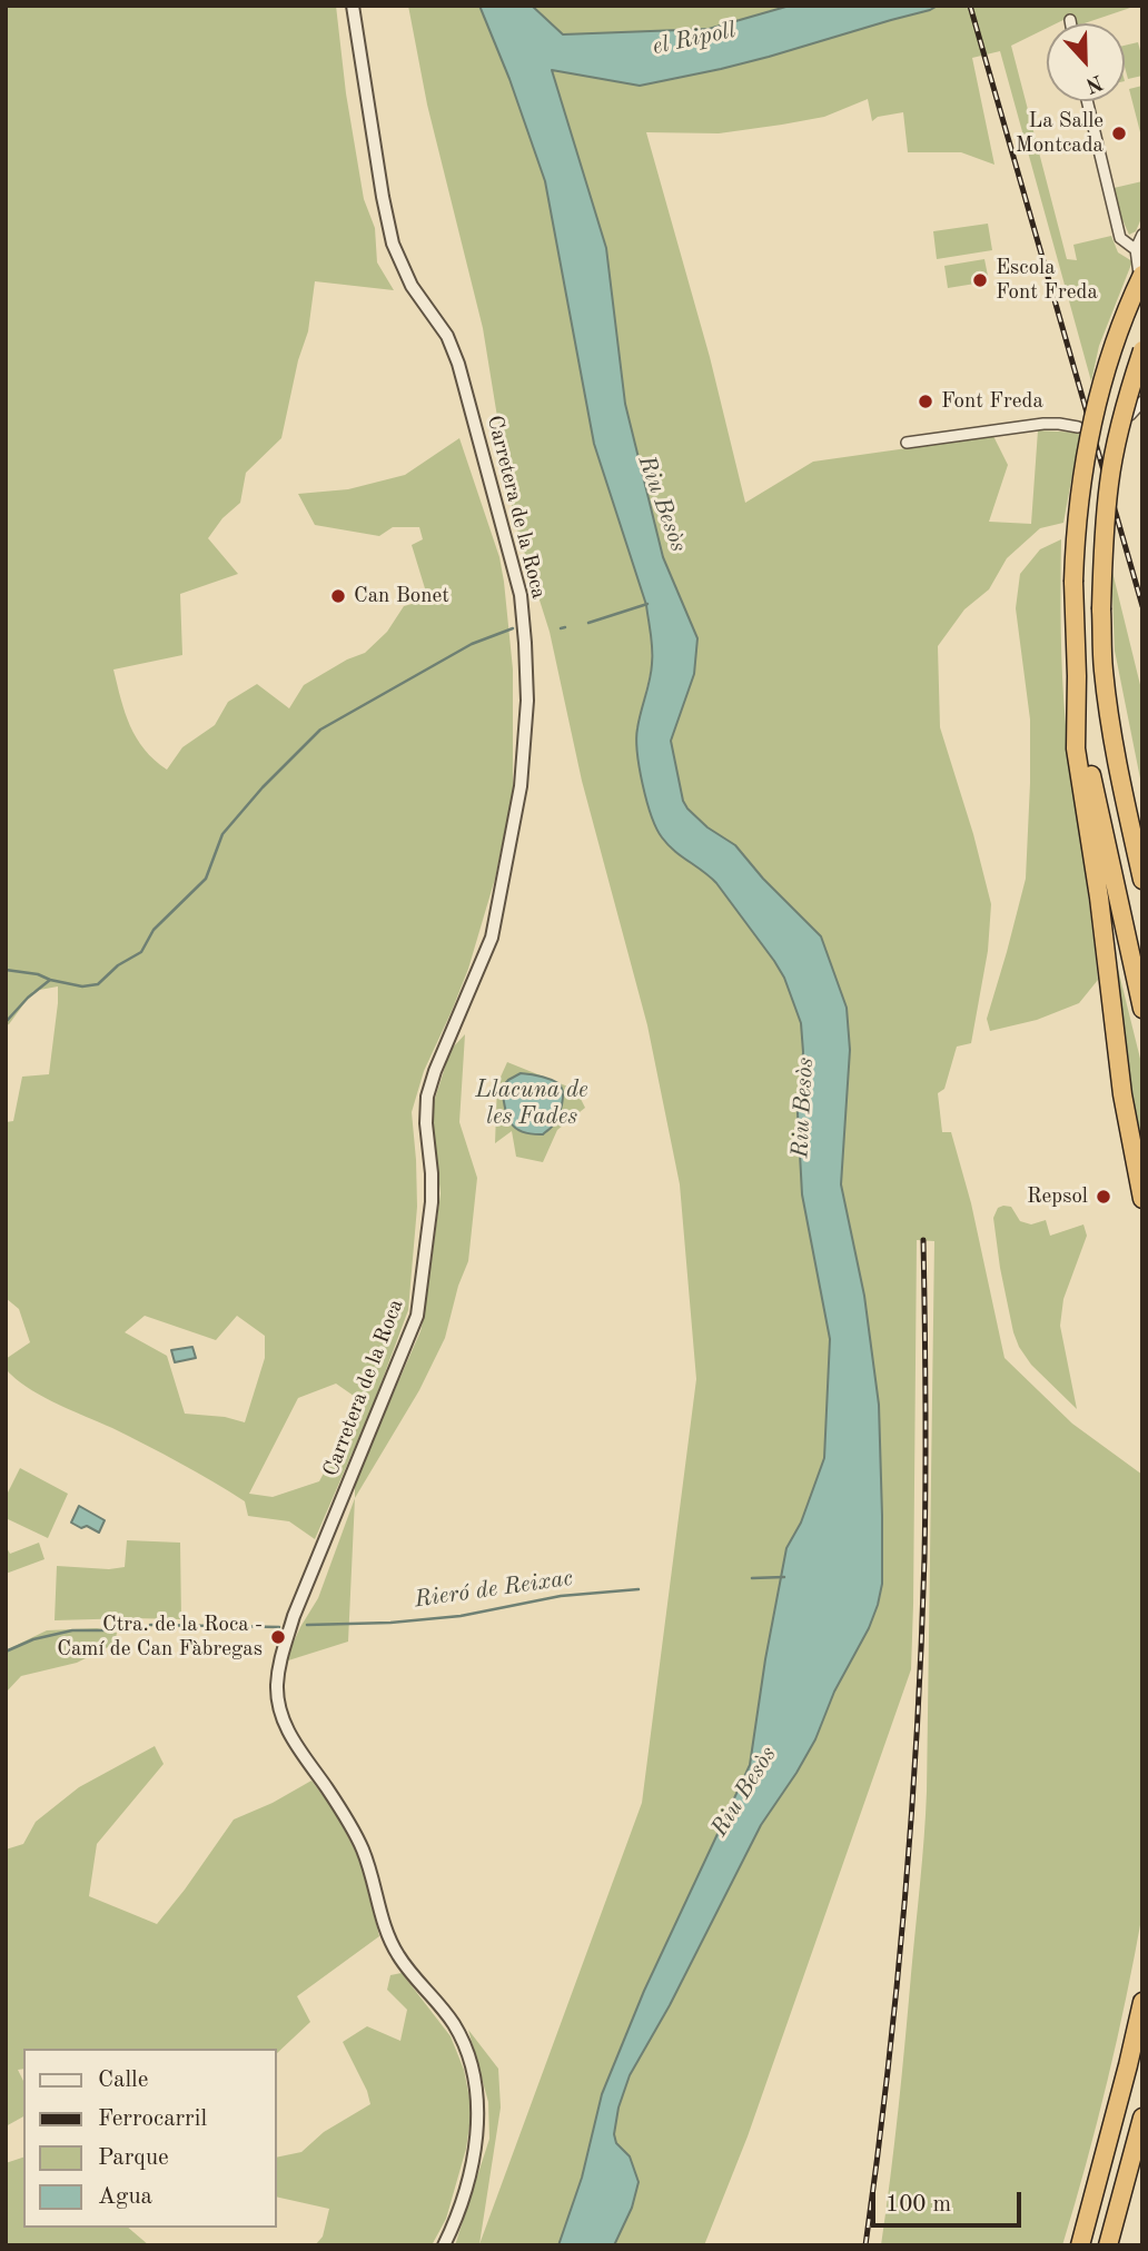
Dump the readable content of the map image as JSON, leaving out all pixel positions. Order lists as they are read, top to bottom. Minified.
{"streets":{"street":["Carretera de la Roca"]},"water":["el Ripoll","Riu Besòs","Llacuna de les Fades","Rieró de Reixac"],"places":["La Salle Montcada","Escola Font Freda","Font Freda","Can Bonet","Repsol","Ctra. de la Roca - Camí de Can Fàbregas"],"legend":["Calle","Ferrocarril","Parque","Agua"],"scale_bar":"100 m","north":"bottom"}
